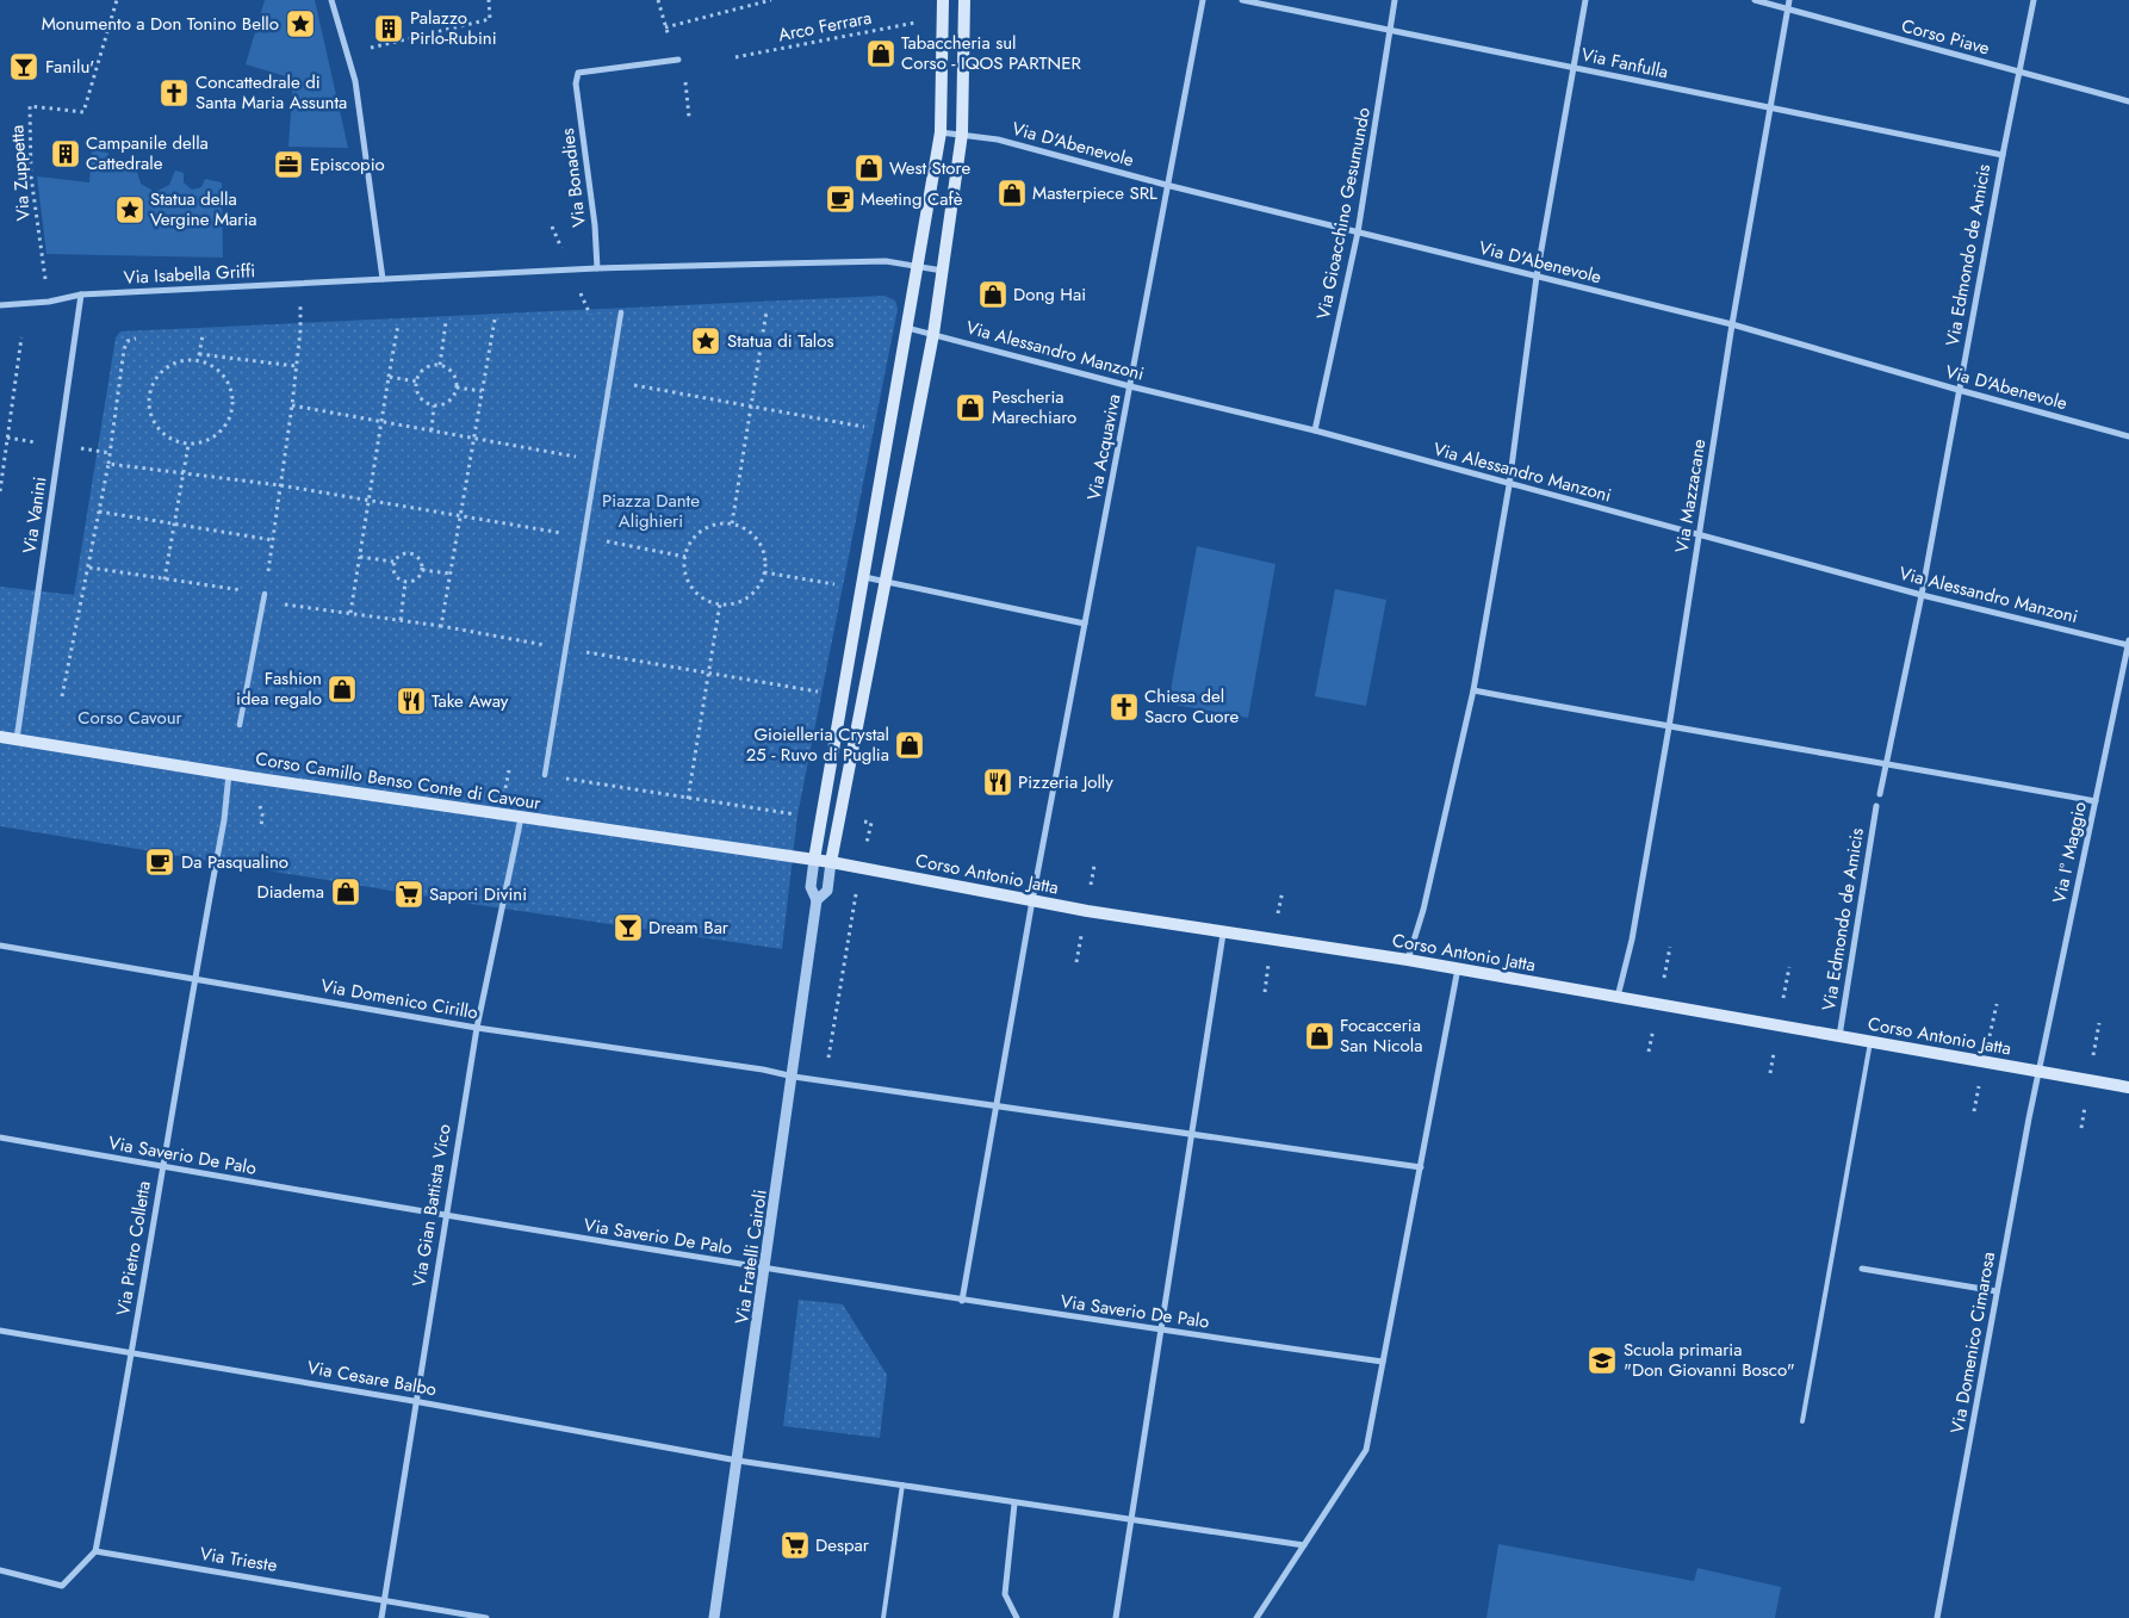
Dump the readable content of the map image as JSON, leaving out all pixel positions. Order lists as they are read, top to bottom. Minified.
{"streets":{"main road":["Corso Camillo Benso Conte di Cavour","Corso Antonio Jatta"],"street":["Corso Piave","Via Fanfulla","Via D'Abenevole","Via Bonadies","Via Gioacchino Gesumundo","Via Edmondo de Amicis","Via Isabella Griffi","Via Alessandro Manzoni","Via Acquaviva","Via Mazzacane","Via Vanini","Via I° Maggio","Via Domenico Cirillo","Via Saverio De Palo","Via Gian Battista Vico","Via Pietro Colletta","Via Fratelli Cairoli","Via Domenico Cimarosa","Via Cesare Balbo","Via Trieste"],"path":["Arco Ferrara","Via Zuppetta"]},"crossings":[["Corso Piave","Via Edmondo de Amicis"],["Corso Piave","Via Mazzacane"],["Via Fanfulla","Via Gioacchino Gesumundo"],["Via Fanfulla","Via Edmondo de Amicis"],["Via Fanfulla","Via Mazzacane"],["Via D'Abenevole","Via Gioacchino Gesumundo"],["Via D'Abenevole","Via Edmondo de Amicis"],["Via D'Abenevole","Via Acquaviva"],["Via D'Abenevole","Via Mazzacane"],["Via Zuppetta","Via Isabella Griffi"],["Via Gioacchino Gesumundo","Via Alessandro Manzoni"],["Via Edmondo de Amicis","Via Alessandro Manzoni"],["Via Edmondo de Amicis","Corso Antonio Jatta"],["Via Isabella Griffi","Via Vanini"],["Via Alessandro Manzoni","Via Acquaviva"],["Via Alessandro Manzoni","Via Mazzacane"],["Via Alessandro Manzoni","Via I° Maggio"],["Via Acquaviva","Corso Antonio Jatta"],["Via Acquaviva","Via Domenico Cirillo"],["Via Acquaviva","Via Saverio De Palo"],["Via Mazzacane","Corso Antonio Jatta"],["Via Vanini","Corso Camillo Benso Conte di Cavour"],["Corso Camillo Benso Conte di Cavour","Corso Antonio Jatta"],["Corso Camillo Benso Conte di Cavour","Via Gian Battista Vico"],["Corso Camillo Benso Conte di Cavour","Via Pietro Colletta"],["Via I° Maggio","Corso Antonio Jatta"],["Via I° Maggio","Via Domenico Cimarosa"],["Corso Antonio Jatta","Via Domenico Cimarosa"],["Via Domenico Cirillo","Via Gian Battista Vico"],["Via Domenico Cirillo","Via Pietro Colletta"],["Via Domenico Cirillo","Via Fratelli Cairoli"],["Via Saverio De Palo","Via Gian Battista Vico"],["Via Saverio De Palo","Via Pietro Colletta"],["Via Saverio De Palo","Via Fratelli Cairoli"],["Via Gian Battista Vico","Via Cesare Balbo"],["Via Gian Battista Vico","Via Trieste"],["Via Pietro Colletta","Via Cesare Balbo"],["Via Pietro Colletta","Via Trieste"],["Via Fratelli Cairoli","Via Cesare Balbo"]],"parks":["Piazza Dante Alighieri","Corso Cavour"],"places":{"place":["Monumento a Don Tonino Bello","Statua della Vergine Maria","Statua di Talos"],"building":["Palazzo Pirlo-Rubini","Campanile della Cattedrale"],"shop":["Tabaccheria sul Corso - IQOS PARTNER","West Store","Masterpiece SRL","Dong Hai","Pescheria Marechiaro","Fashion idea regalo","Gioielleria Crystal 25 - Ruvo di Puglia","Diadema","Focacceria San Nicola"],"bar":["Fanilu'","Dream Bar"],"church":["Concattedrale di Santa Maria Assunta","Chiesa del Sacro Cuore"],"office":["Episcopio"],"cafe":["Meeting Cafè","Da Pasqualino"],"restaurant":["Take Away","Pizzeria Jolly"],"supermarket":["Sapori Divini","Despar"],"school or university":["Scuola primaria \"Don Giovanni Bosco\""]}}
